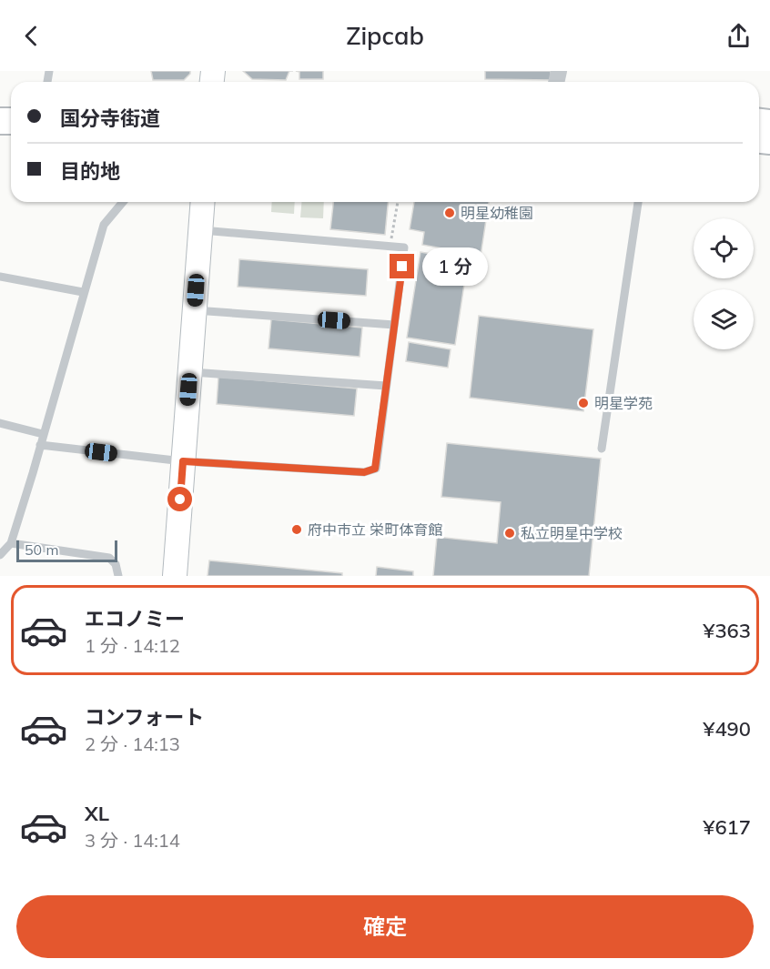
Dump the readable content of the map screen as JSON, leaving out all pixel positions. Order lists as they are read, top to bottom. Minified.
{"places":["明星幼稚園","明星学苑","府中市立 栄町体育館","私立明星中学校"],"scale_bar":"50 m","page":{"header":"Zipcab","banner":["国分寺街道","目的地"],"bubble":"1 分","scale":"50 m","list":[{"name":"エコノミー","note":"1 分 · 14:12","value":"¥363"},{"name":"コンフォート","note":"2 分 · 14:13","value":"¥490"},{"name":"XL","note":"3 分 · 14:14","value":"¥617"}],"buttons":"確定"}}
